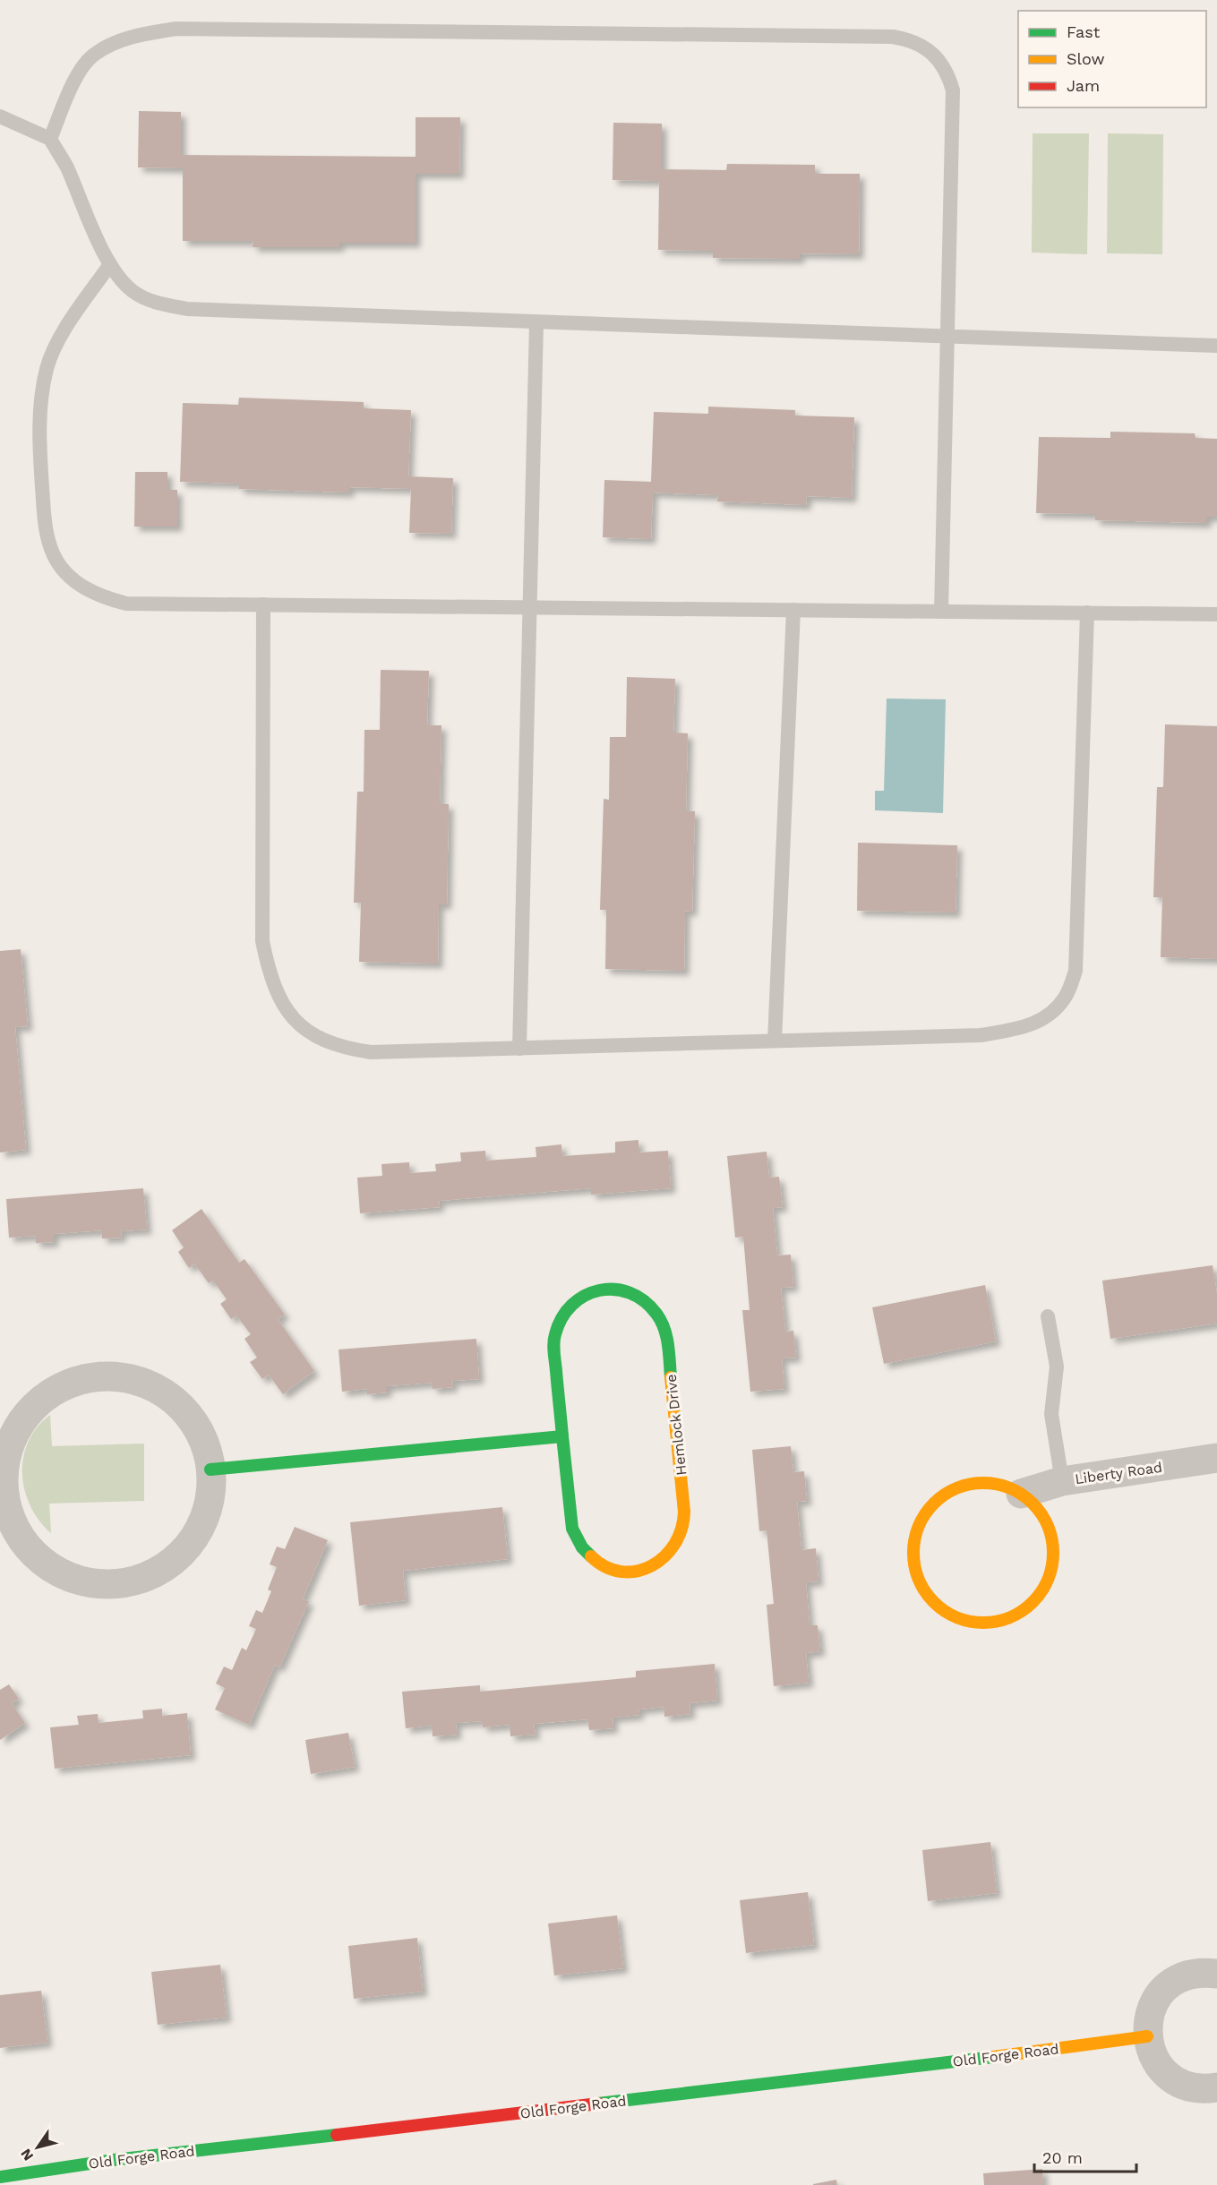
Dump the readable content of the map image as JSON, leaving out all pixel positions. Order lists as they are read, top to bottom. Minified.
{"streets":{"street":["Hemlock Drive","Liberty Road","Old Forge Road"]},"legend":["Fast","Slow","Jam"],"scale_bar":"20 m","north":"bottom left"}
